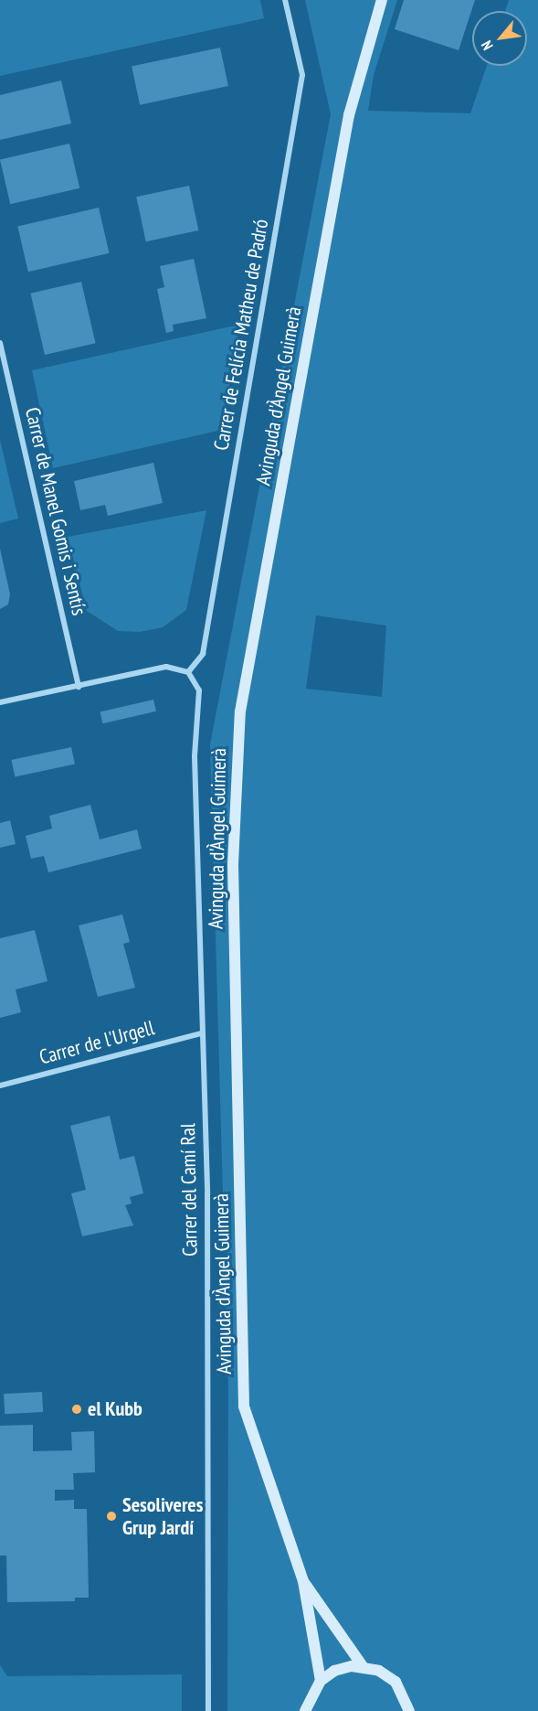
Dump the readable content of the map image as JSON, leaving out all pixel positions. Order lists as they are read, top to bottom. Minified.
{"streets":{"street":["Carrer de Felícia Matheu de Padró","Avinguda d'Àngel Guimerà","Carrer de Manel Gomis i Sentís","Carrer de l'Urgell","Carrer del Camí Ral"]},"crossings":[["Carrer de Felícia Matheu de Padró","Carrer del Camí Ral"],["Carrer de l'Urgell","Carrer del Camí Ral"]],"places":["el Kubb","Sesoliveres Grup Jardí"],"north":"bottom left"}
